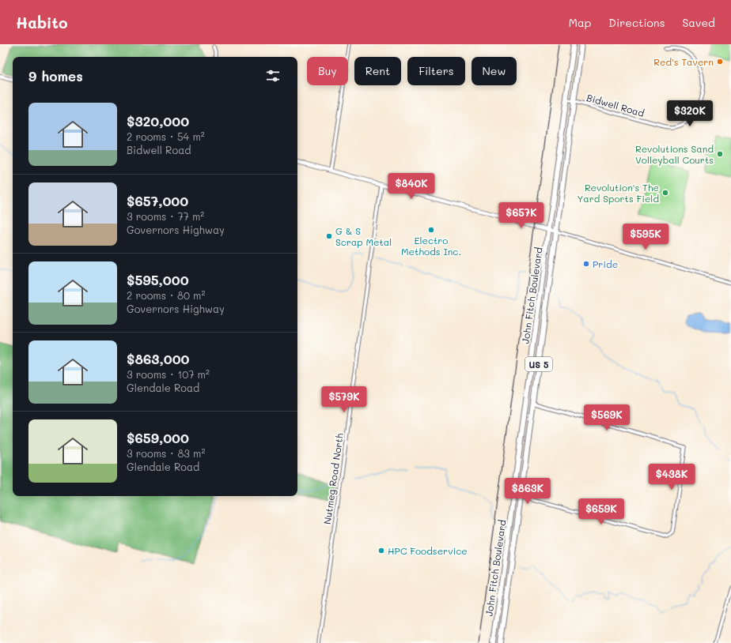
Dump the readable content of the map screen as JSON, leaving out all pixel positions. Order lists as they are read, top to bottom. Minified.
{"streets":{"highway":["John Fitch Boulevard","US 5"],"street":["Bidwell Road","Nutmeg Road North"]},"crossings":[["Bidwell Road","John Fitch Boulevard"]],"places":["Red's Tavern","Revolutions Sand Volleyball Courts","Revolution's The Yard Sports Field","Electro Methods Inc.","G & S Scrap Metal","Pride","HPC Foodservice"],"page":{"header":"Habito","nav":["Map","Directions","Saved"],"chip":["Buy","Rent","Filters","New"],"heading":"9 homes","list":[{"name":"$320,000","note":"2 rooms · 54 m² · Bidwell Road"},{"name":"$657,000","note":"3 rooms · 77 m² · Governors Highway"},{"name":"$595,000","note":"2 rooms · 80 m² · Governors Highway"},{"name":"$863,000","note":"3 rooms · 107 m² · Glendale Road"},{"name":"$659,000","note":"3 rooms · 83 m² · Glendale Road"}],"price":["$320K","$840K","$657K","$595K","$579K","$569K","$438K","$863K","$659K"]}}
